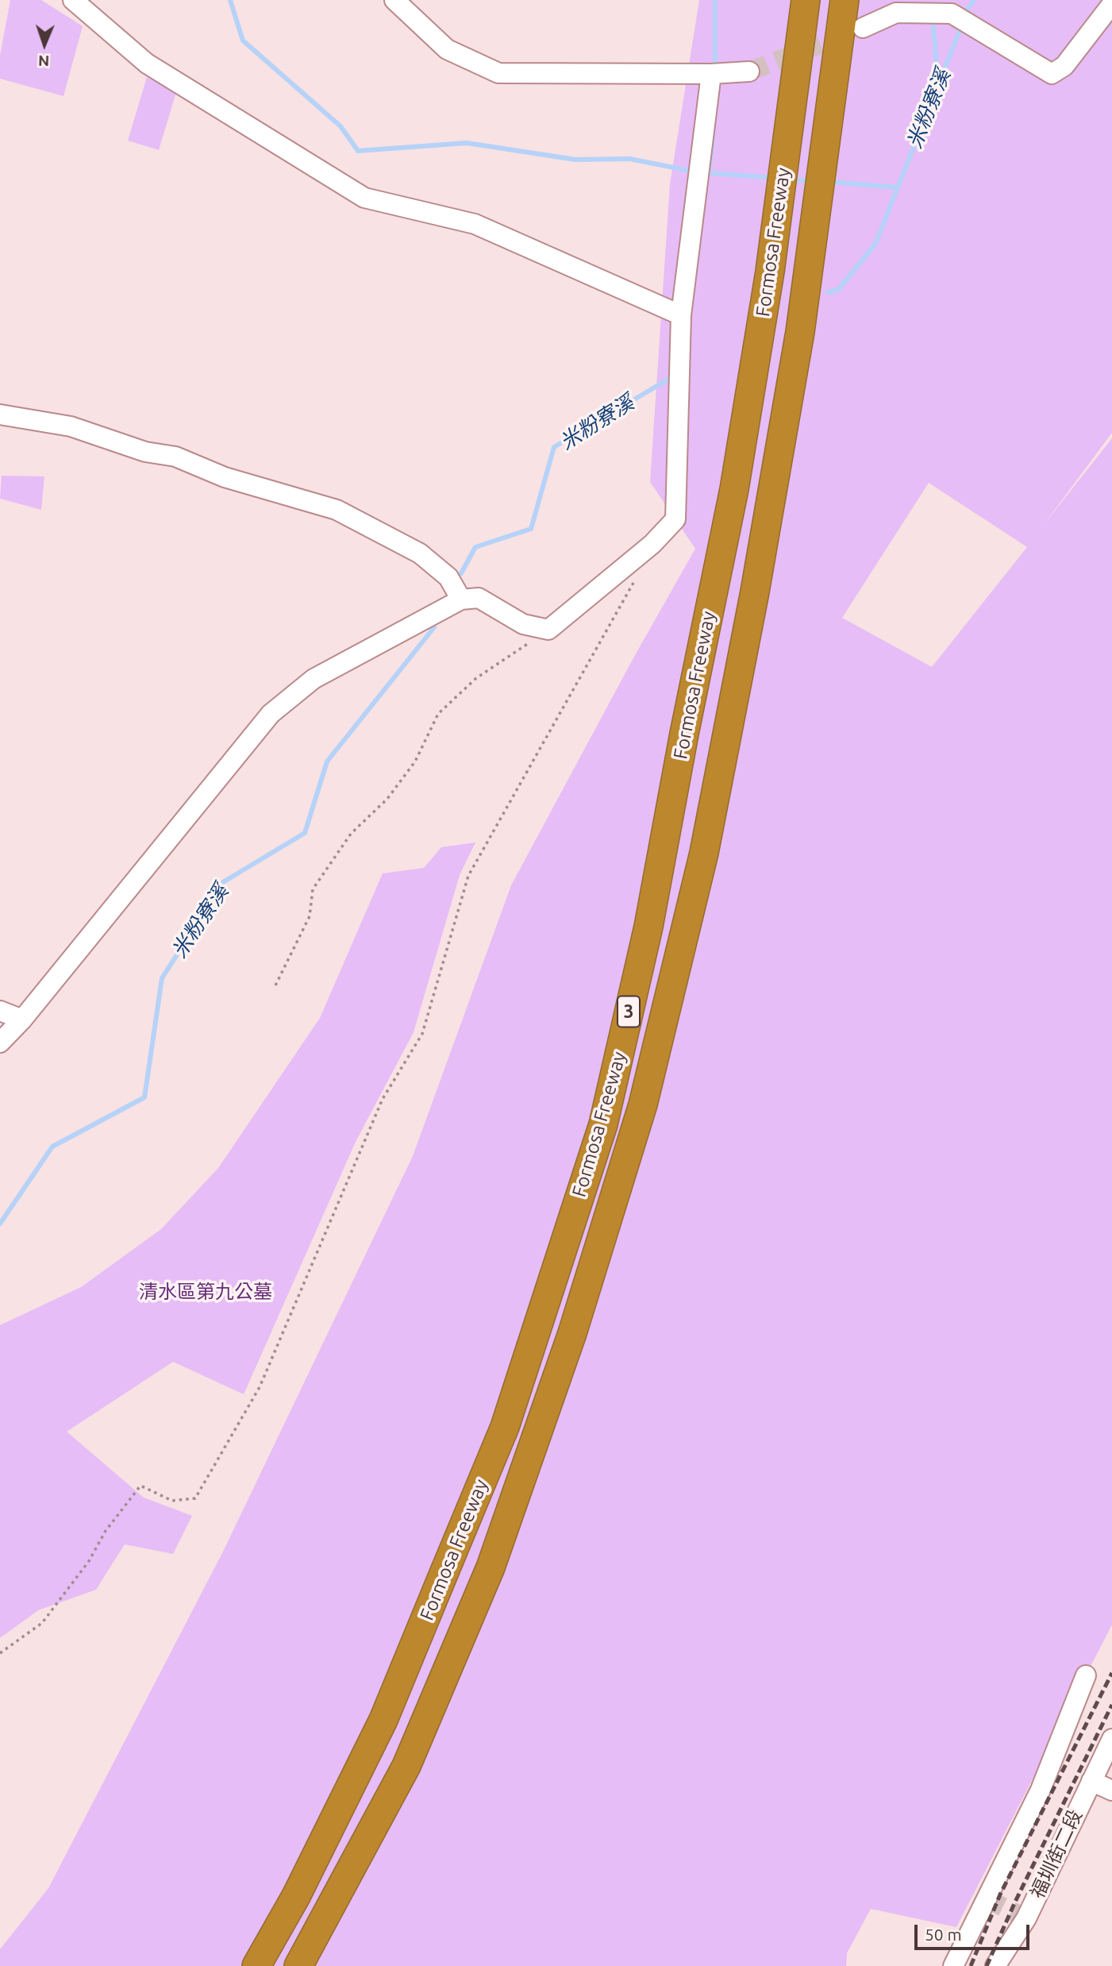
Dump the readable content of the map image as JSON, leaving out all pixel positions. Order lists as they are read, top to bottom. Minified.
{"streets":{"highway":["Formosa Freeway","3"],"street":["福圳街二段"]},"water":["米粉寮溪"],"parks":["清水區第九公墓"],"scale_bar":"50 m","north":"bottom"}
